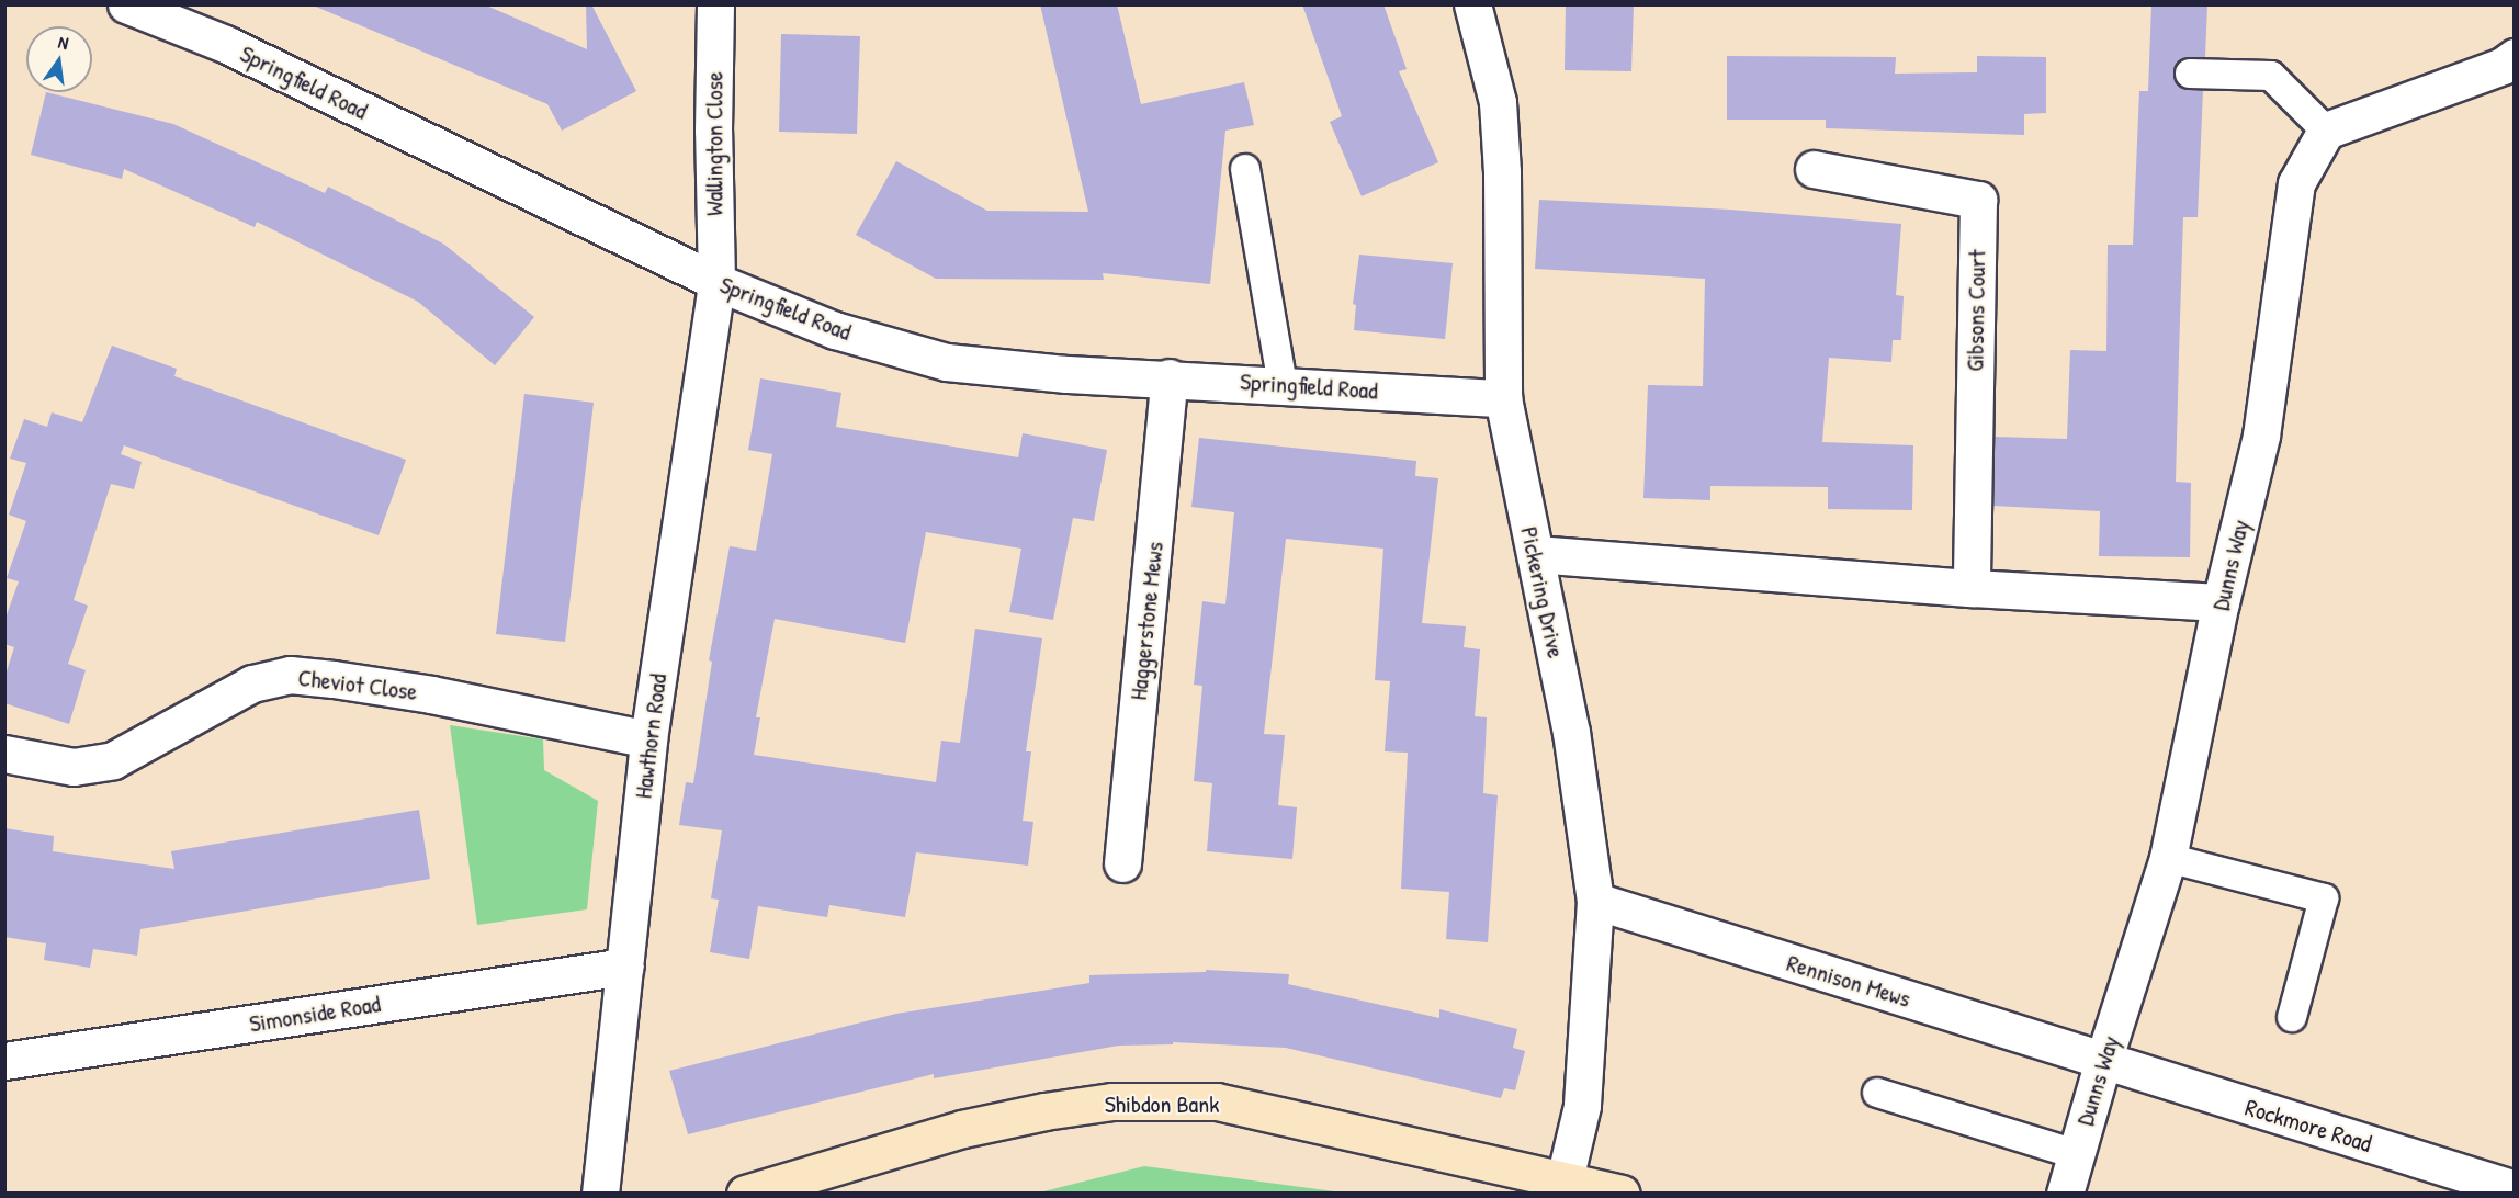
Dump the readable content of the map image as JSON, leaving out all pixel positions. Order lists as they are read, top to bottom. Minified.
{"streets":{"street":["Springfield Road","Wallington Close","Gibsons Court","Dunns Way","Pickering Drive","Haggerstone Mews","Cheviot Close","Hawthorn Road","Rennison Mews","Simonside Road","Shibdon Bank","Rockmore Road"]},"crossings":[["Springfield Road","Wallington Close"],["Springfield Road","Pickering Drive"],["Springfield Road","Haggerstone Mews"],["Springfield Road","Hawthorn Road"],["Wallington Close","Hawthorn Road"],["Dunns Way","Rennison Mews"],["Dunns Way","Rockmore Road"],["Pickering Drive","Rennison Mews"],["Pickering Drive","Shibdon Bank"],["Cheviot Close","Hawthorn Road"],["Hawthorn Road","Simonside Road"],["Rennison Mews","Rockmore Road"]],"north":"top"}
